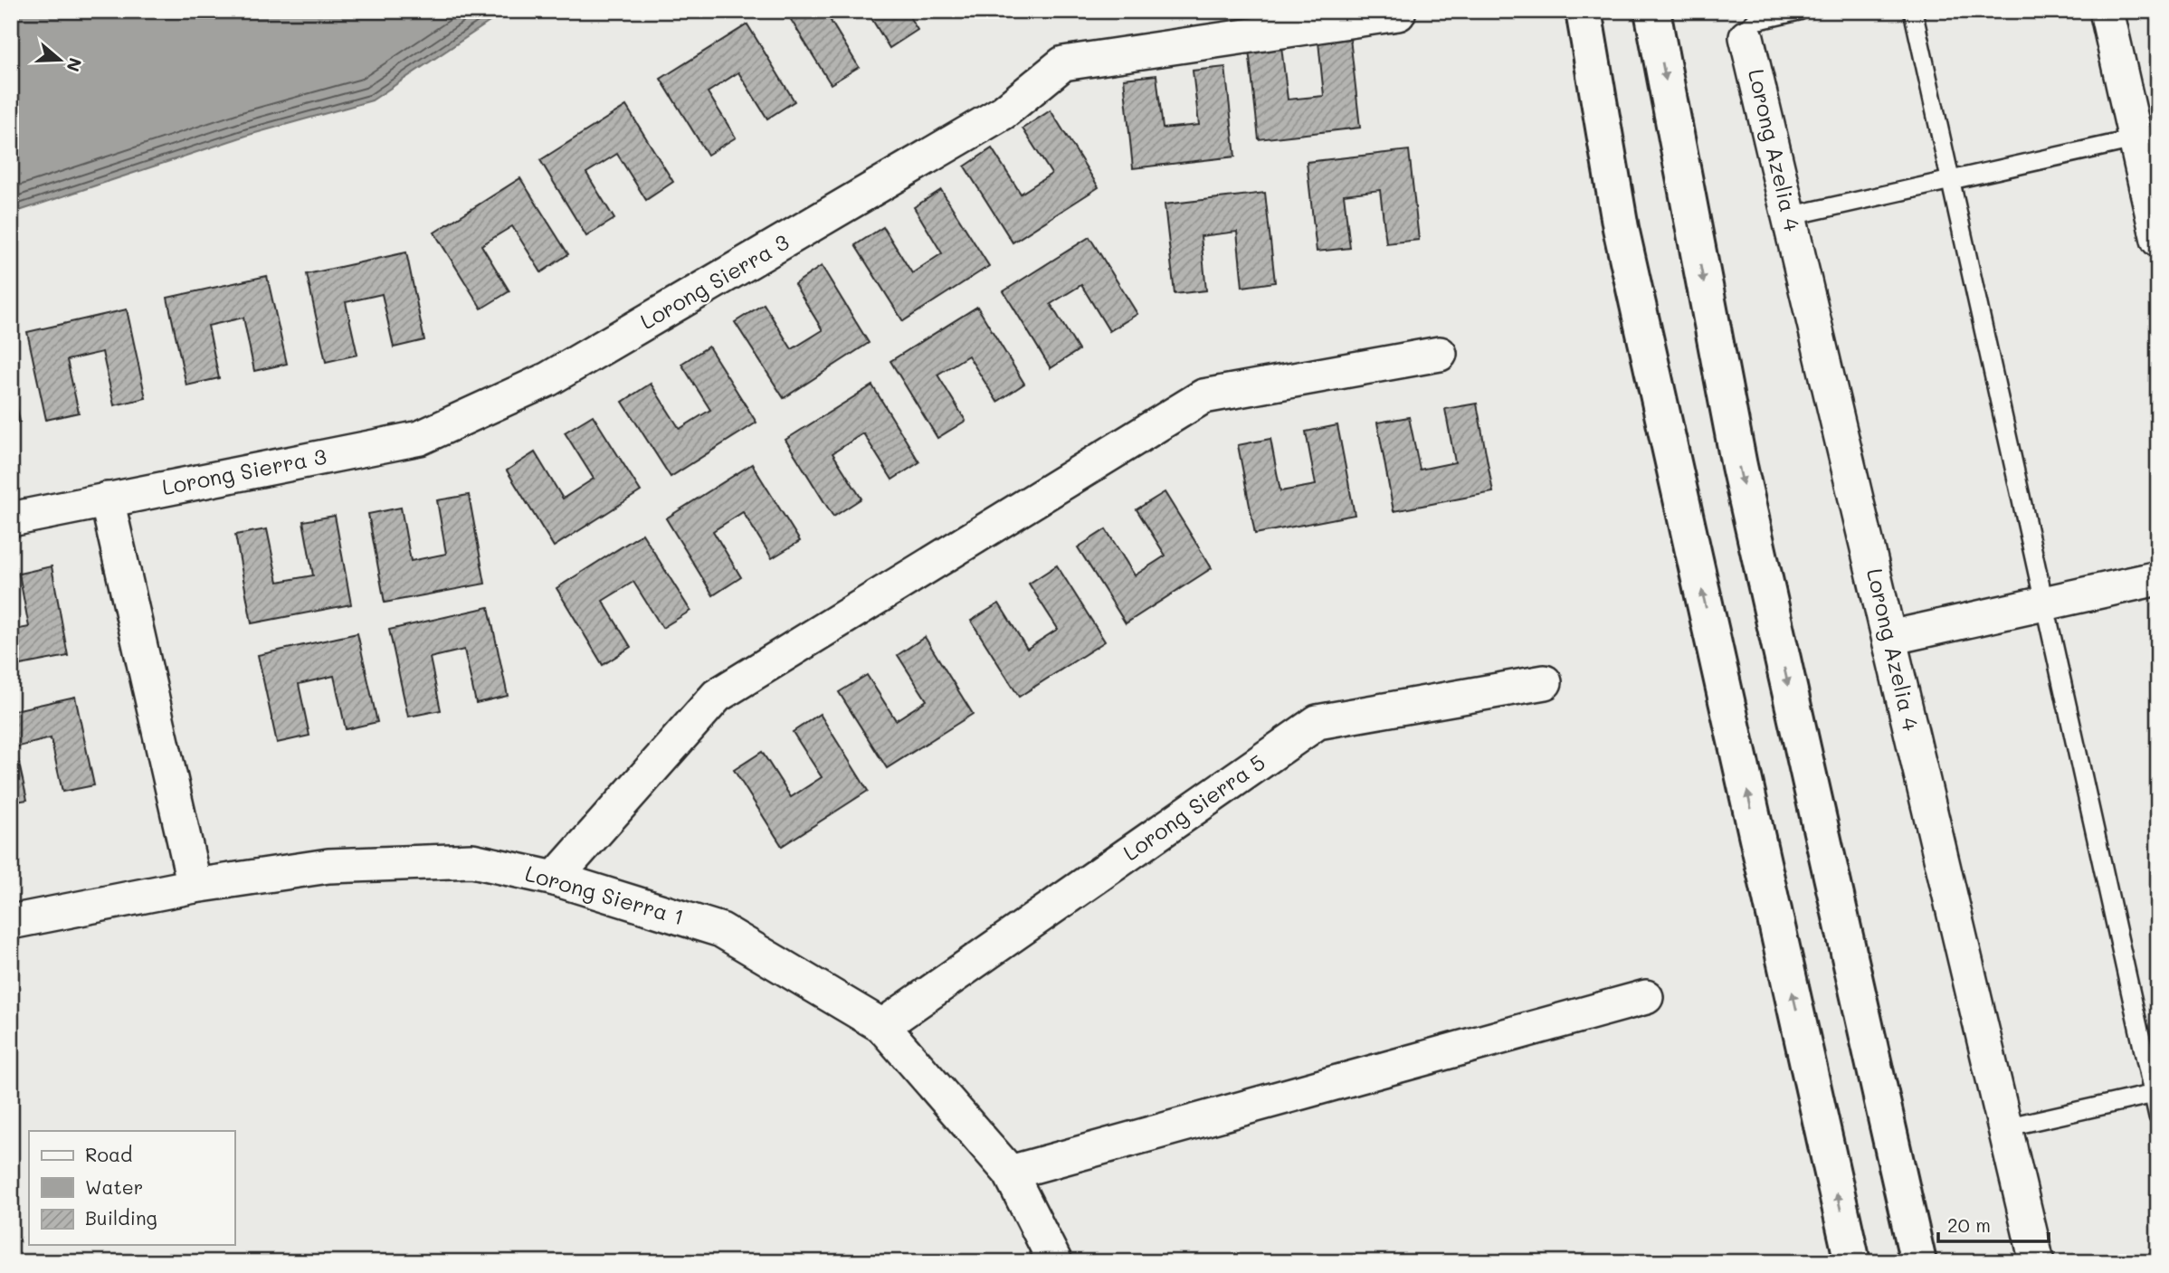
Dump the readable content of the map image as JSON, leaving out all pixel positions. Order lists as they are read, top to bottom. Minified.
{"streets":{"street":["Lorong Azelia 4","Lorong Sierra 3","Lorong Sierra 5","Lorong Sierra 1"]},"crossings":[["Lorong Sierra 5","Lorong Sierra 1"]],"legend":["Road","Water","Building"],"scale_bar":"20 m","north":"right"}
